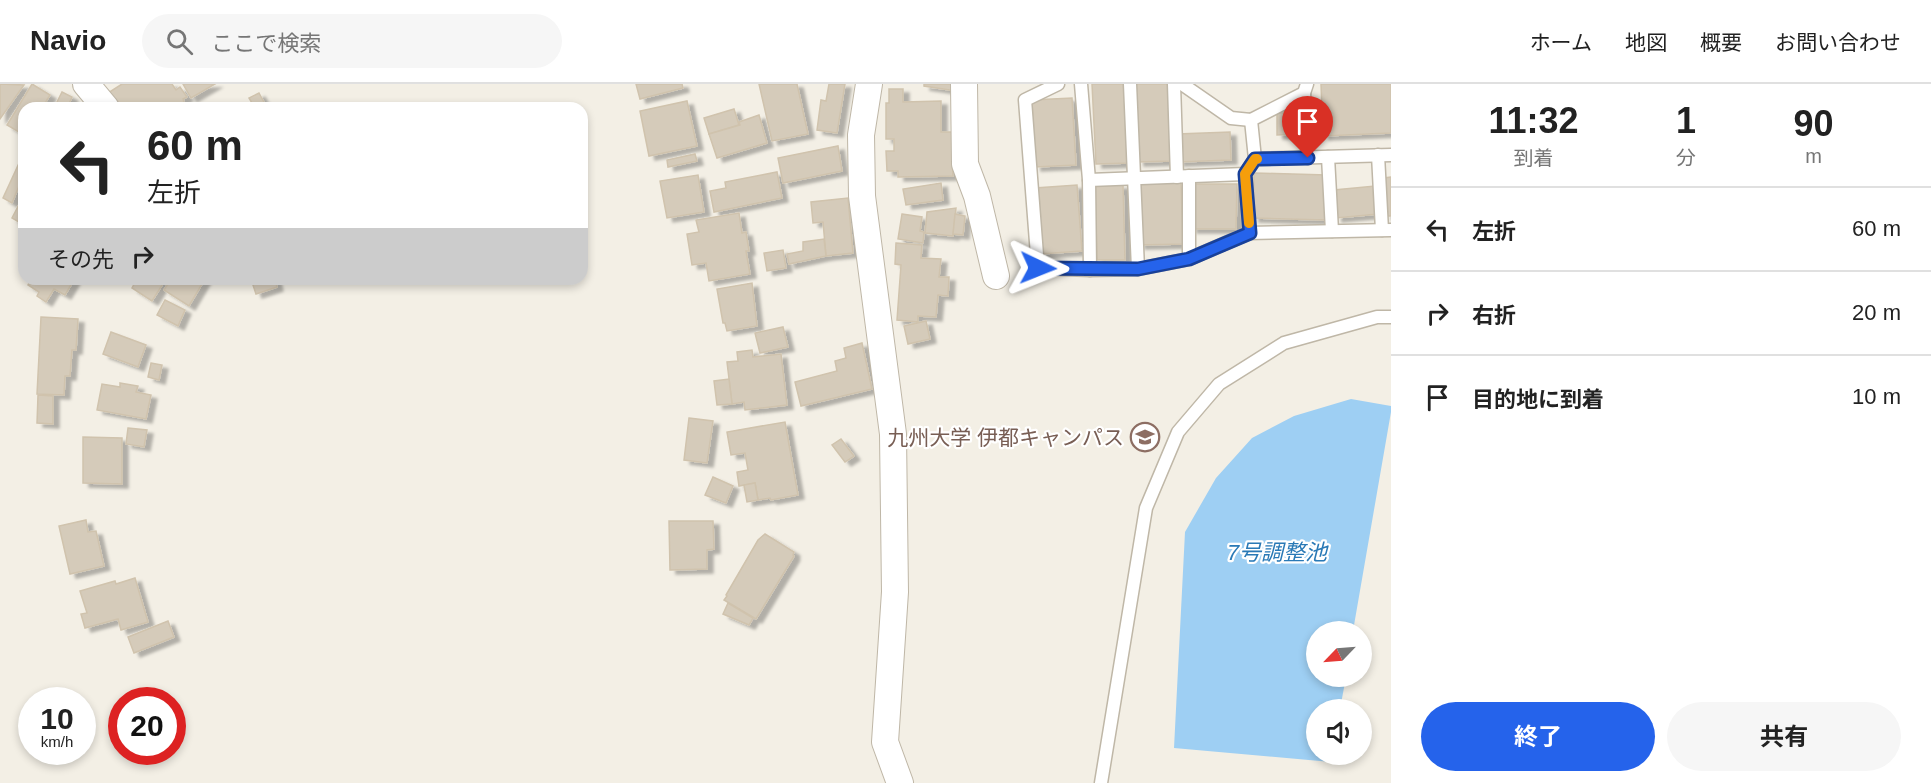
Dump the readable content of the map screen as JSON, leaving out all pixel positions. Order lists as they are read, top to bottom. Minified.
{"water":["7号調整池"],"places":{"school or university":["九州大学 伊都キャンパス"]},"north":"bottom left","page":{"header":"Navio","search":"ここで検索","nav":["ホーム","地図","概要","お問い合わせ"],"eta":["11:32","到着","1","分","90","m"],"turn":["60 m","左折"],"list":[{"name":"左折","value":"60 m"},{"name":"右折","value":"20 m"},{"name":"目的地に到着","value":"10 m"}],"then":"その先","speed":"10 km/h","limit":"20","buttons":["終了","共有"]}}
